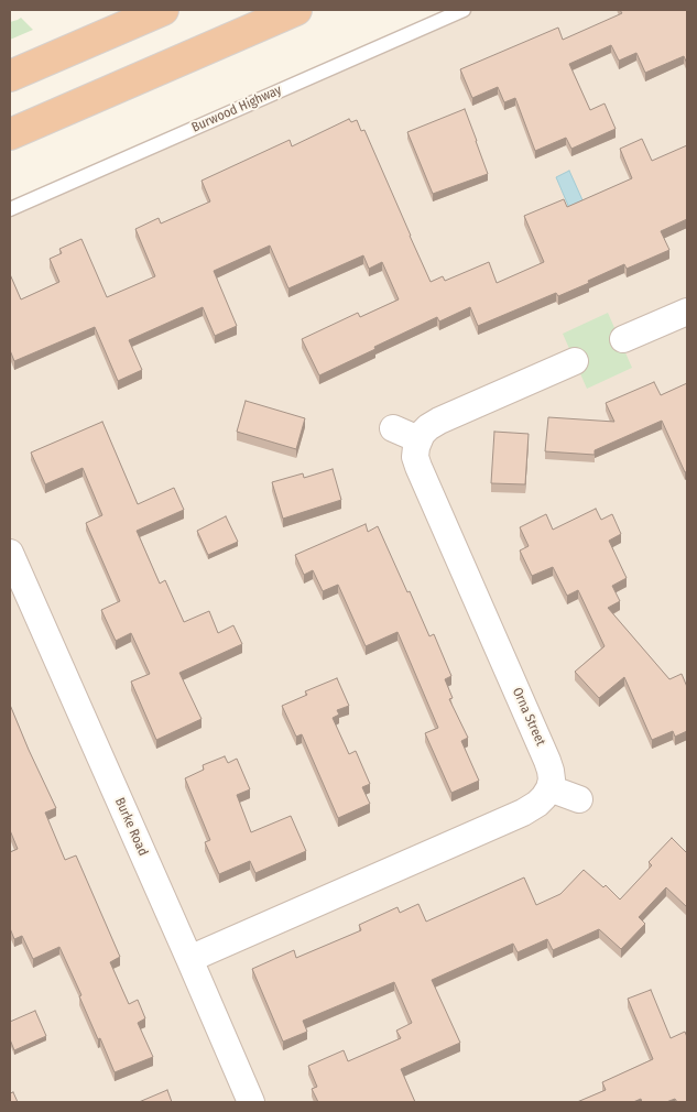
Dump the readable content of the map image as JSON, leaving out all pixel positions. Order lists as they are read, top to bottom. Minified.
{"streets":{"street":["Orna Street","Burke Road"],"lane":["Burwood Highway"]}}
